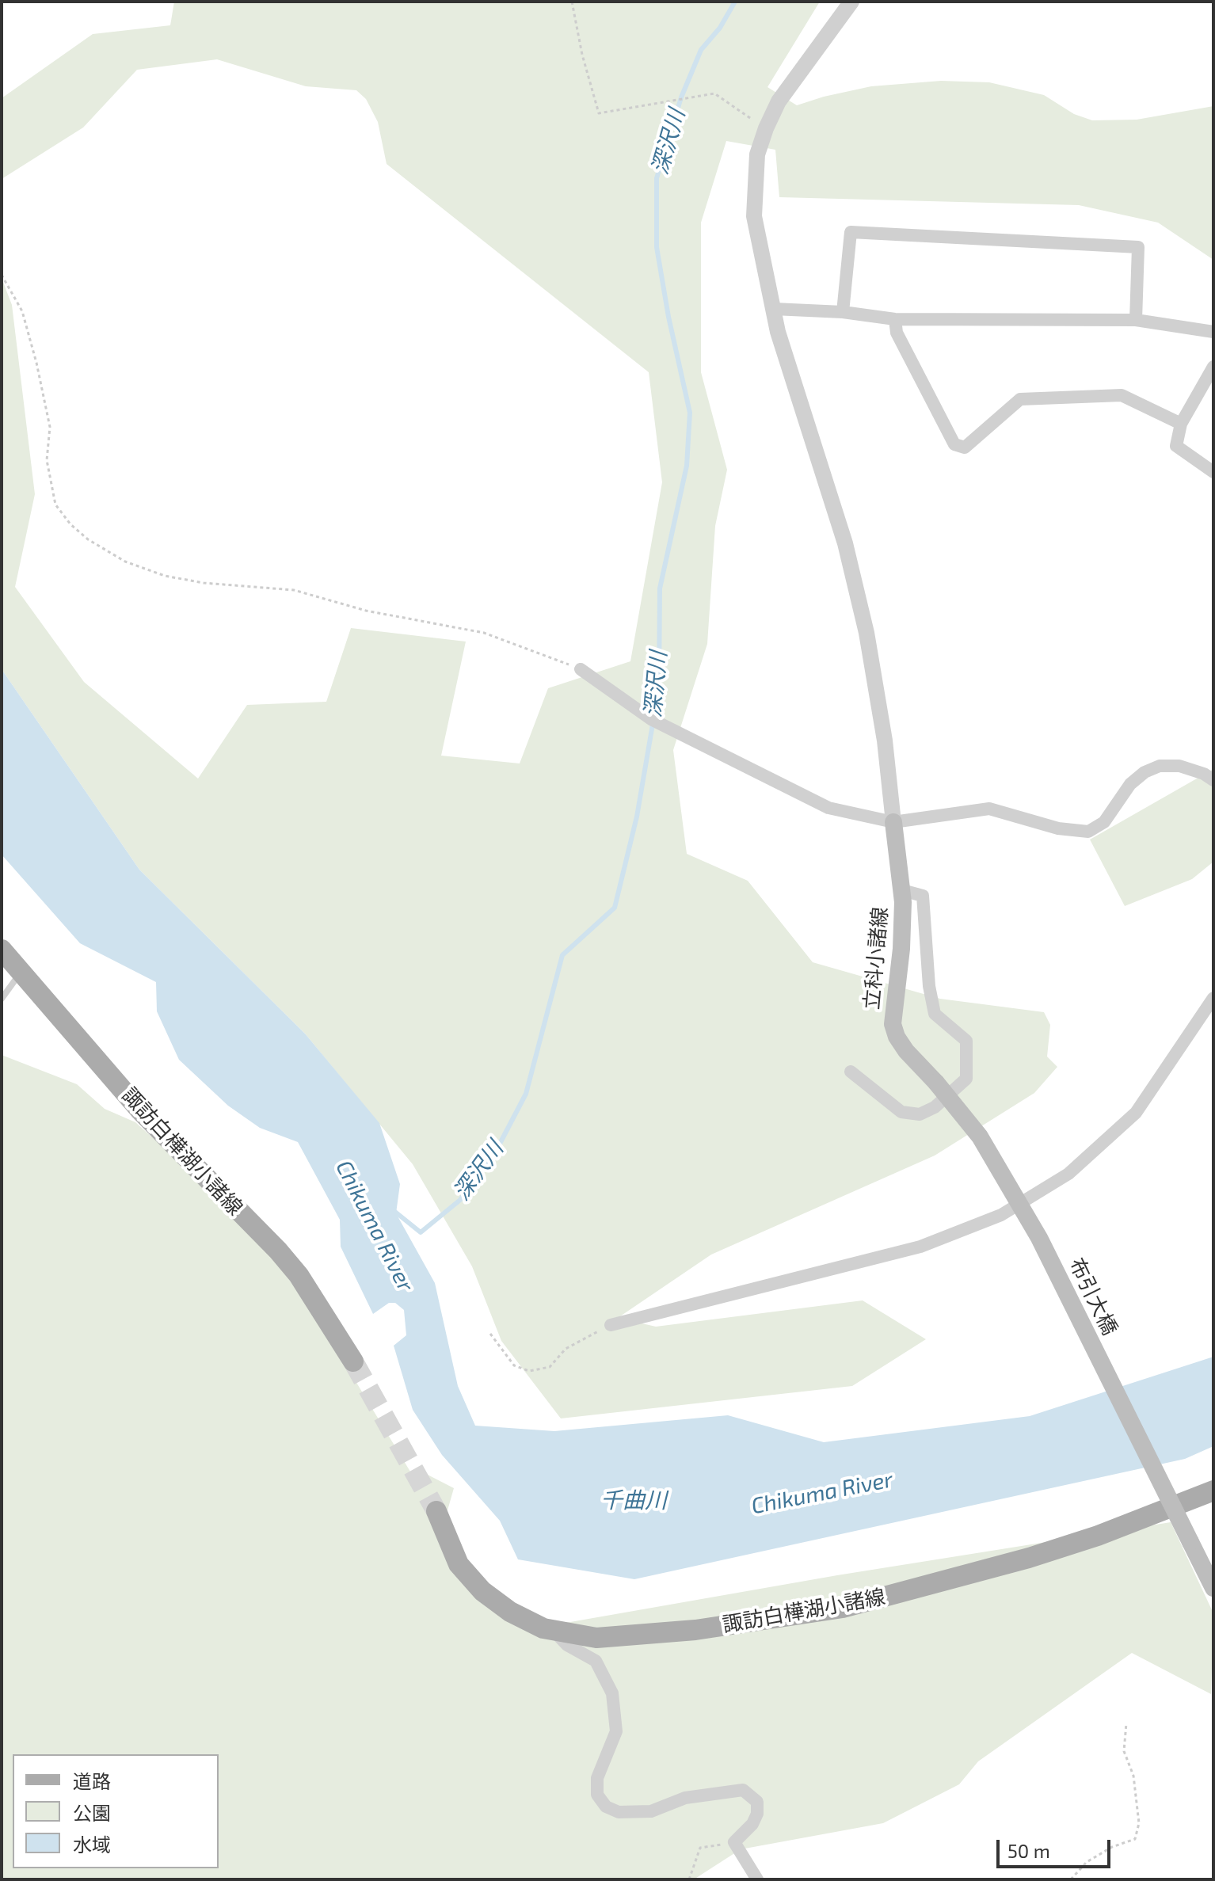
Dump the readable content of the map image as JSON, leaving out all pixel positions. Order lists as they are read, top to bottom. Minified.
{"streets":{"main road":["立科小諸線","諏訪白樺湖小諸線","布引大橋"]},"crossings":[["立科小諸線","布引大橋"]],"water":["深沢川","Chikuma River","千曲川"],"legend":["道路","公園","水域"],"scale_bar":"50 m"}
